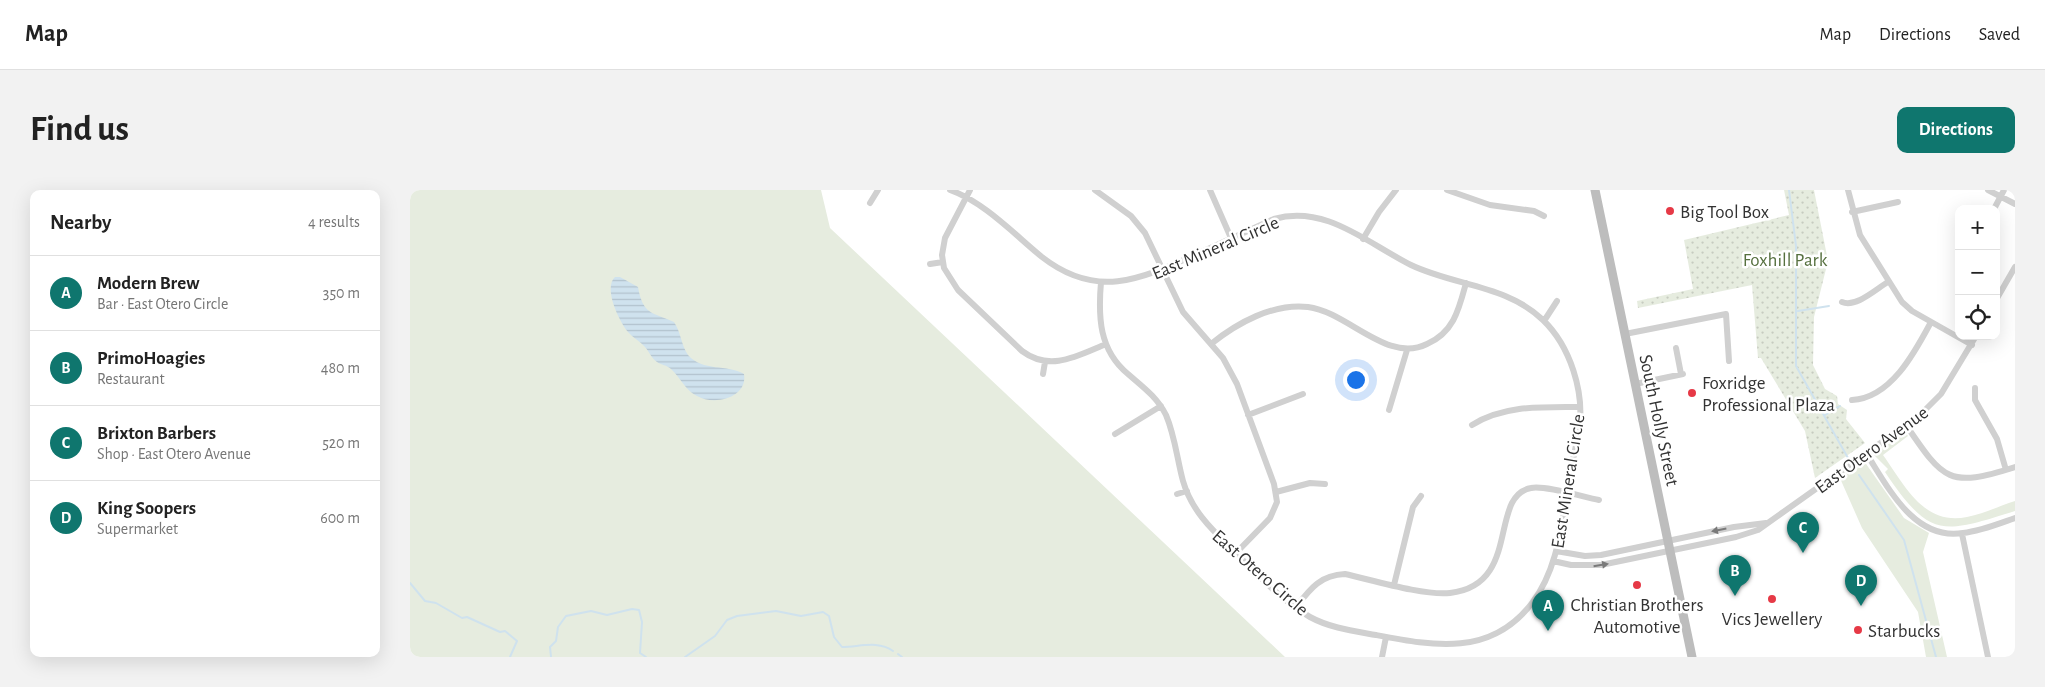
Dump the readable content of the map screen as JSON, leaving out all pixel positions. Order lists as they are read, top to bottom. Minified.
{"streets":{"main road":["South Holly Street"],"street":["East Mineral Circle","East Otero Avenue","East Otero Circle"]},"crossings":[["East Mineral Circle","East Otero Avenue"],["East Mineral Circle","East Otero Circle"],["South Holly Street","East Otero Avenue"],["East Otero Avenue","East Otero Circle"]],"parks":["Foxhill Park"],"places":["Big Tool Box","Foxridge Professional Plaza","Christian Brothers Automotive","Vics Jewellery","Starbucks"],"page":{"header":"Map","nav":["Map","Directions","Saved"],"buttons":"Directions","title":"Find us","heading":["Nearby","4 results"],"map_buttons":["+","−"],"list":[{"mark":"A","name":"Modern Brew","note":"Bar · East Otero Circle","value":"350 m"},{"mark":"B","name":"PrimoHoagies","note":"Restaurant","value":"480 m"},{"mark":"C","name":"Brixton Barbers","note":"Shop · East Otero Avenue","value":"520 m"},{"mark":"D","name":"King Soopers","note":"Supermarket","value":"600 m"}],"pins":["C","B","D","A"]}}
